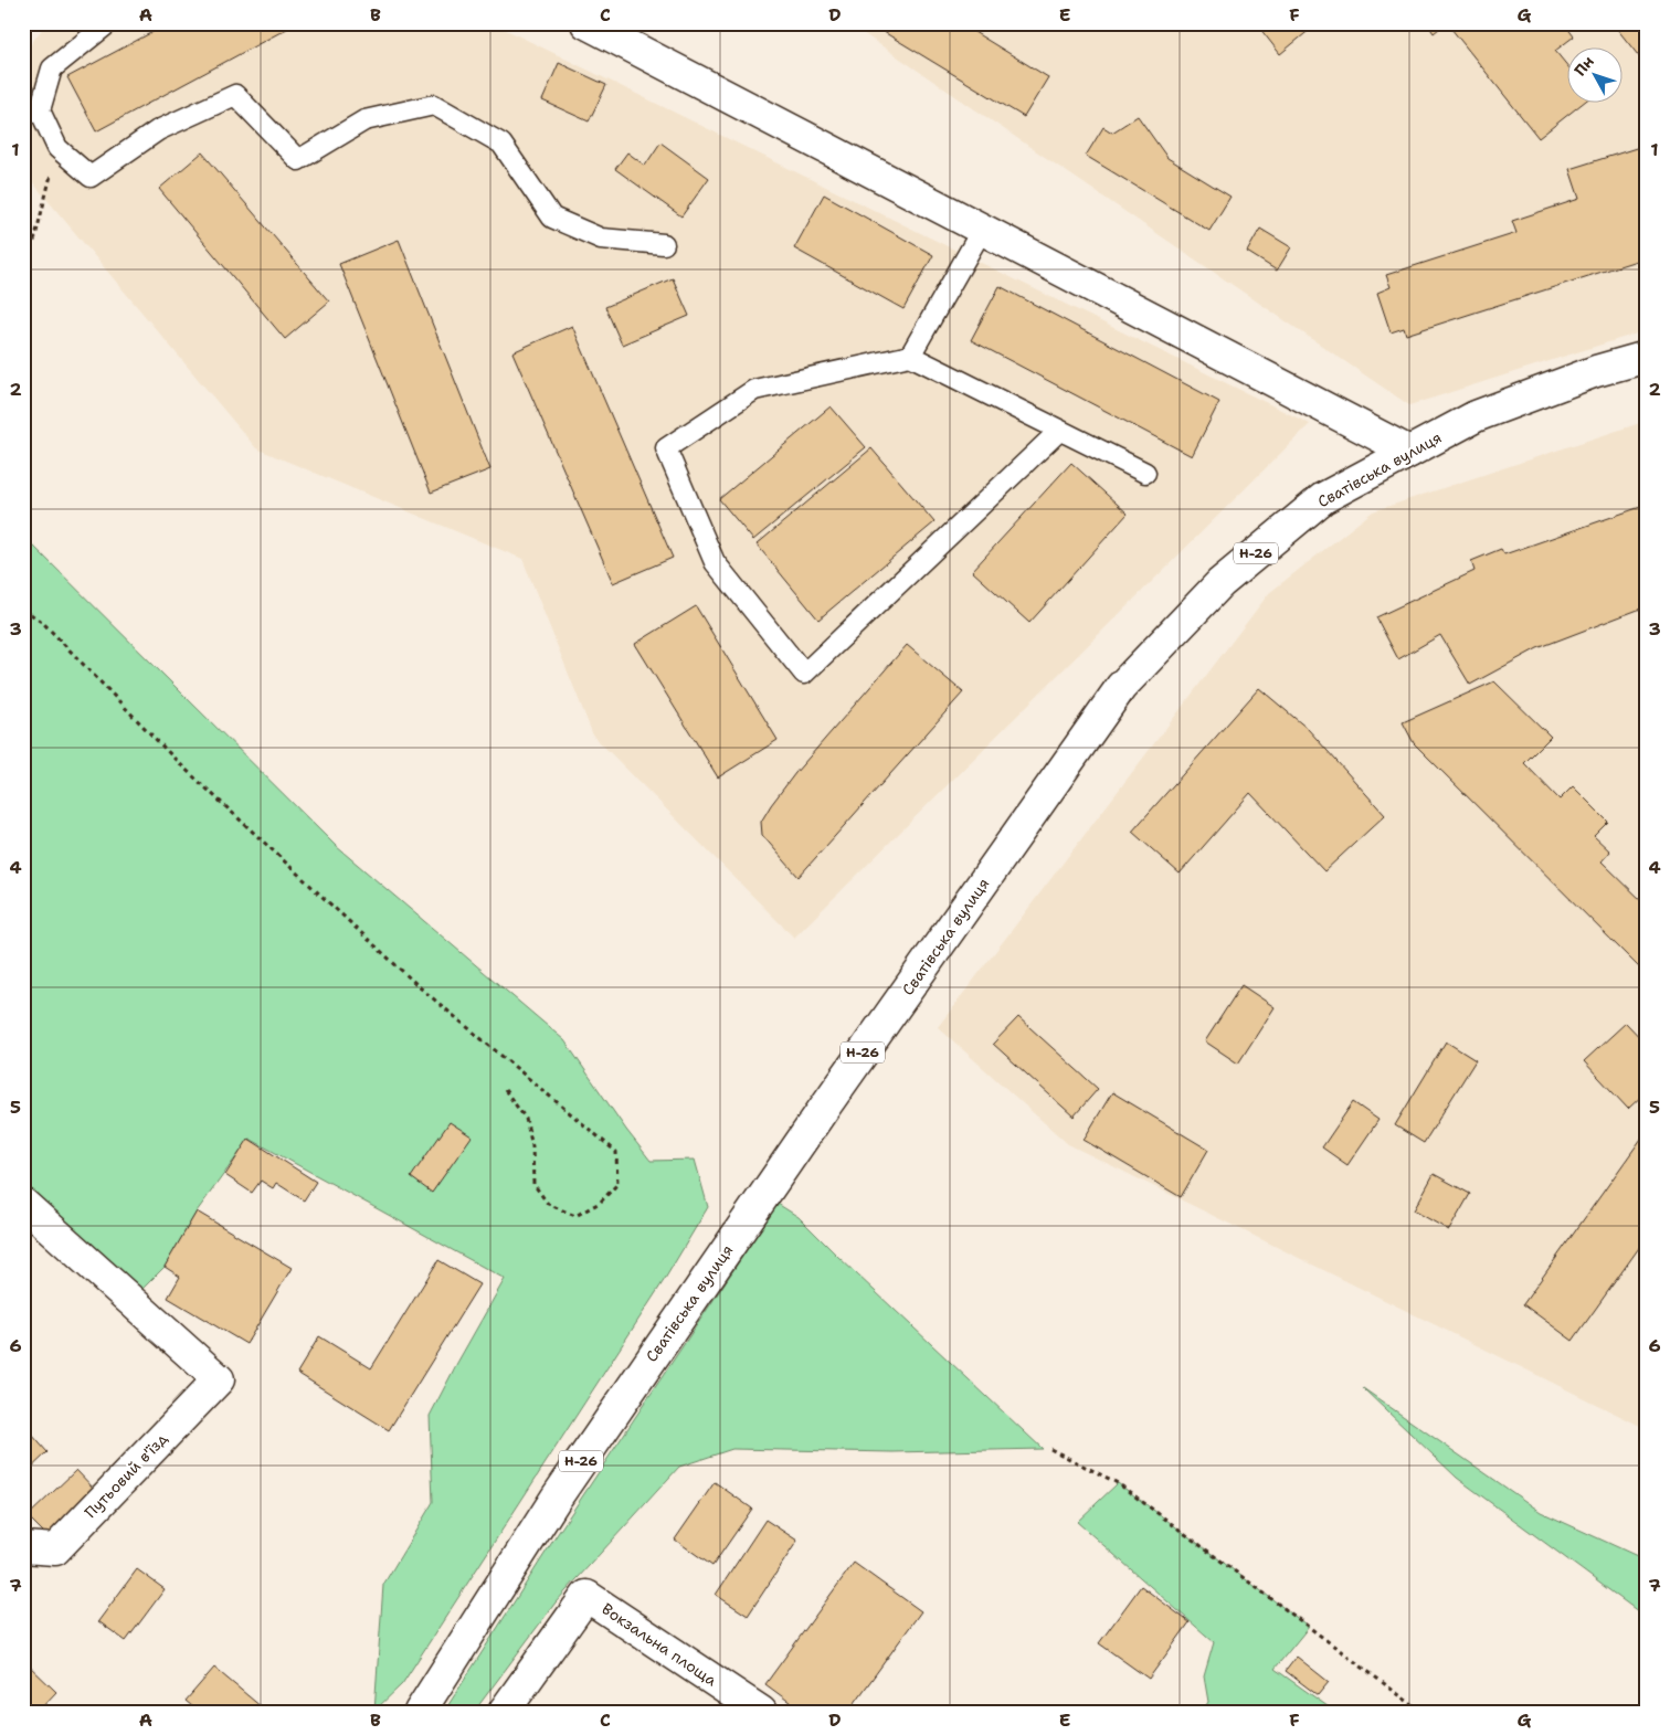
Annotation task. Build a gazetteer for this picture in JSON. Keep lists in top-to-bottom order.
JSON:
{
  "streets": {
    "main road": [
      "Сватівська вулиця",
      "Н-26",
      "Путьовий в'їзд",
      "Вокзальна площа"
    ]
  },
  "north": "top left",
  "grid": {
    "columns": [
      "A",
      "B",
      "C",
      "D",
      "E",
      "F",
      "G"
    ],
    "rows": [
      "1",
      "2",
      "3",
      "4",
      "5",
      "6",
      "7"
    ]
  }
}
